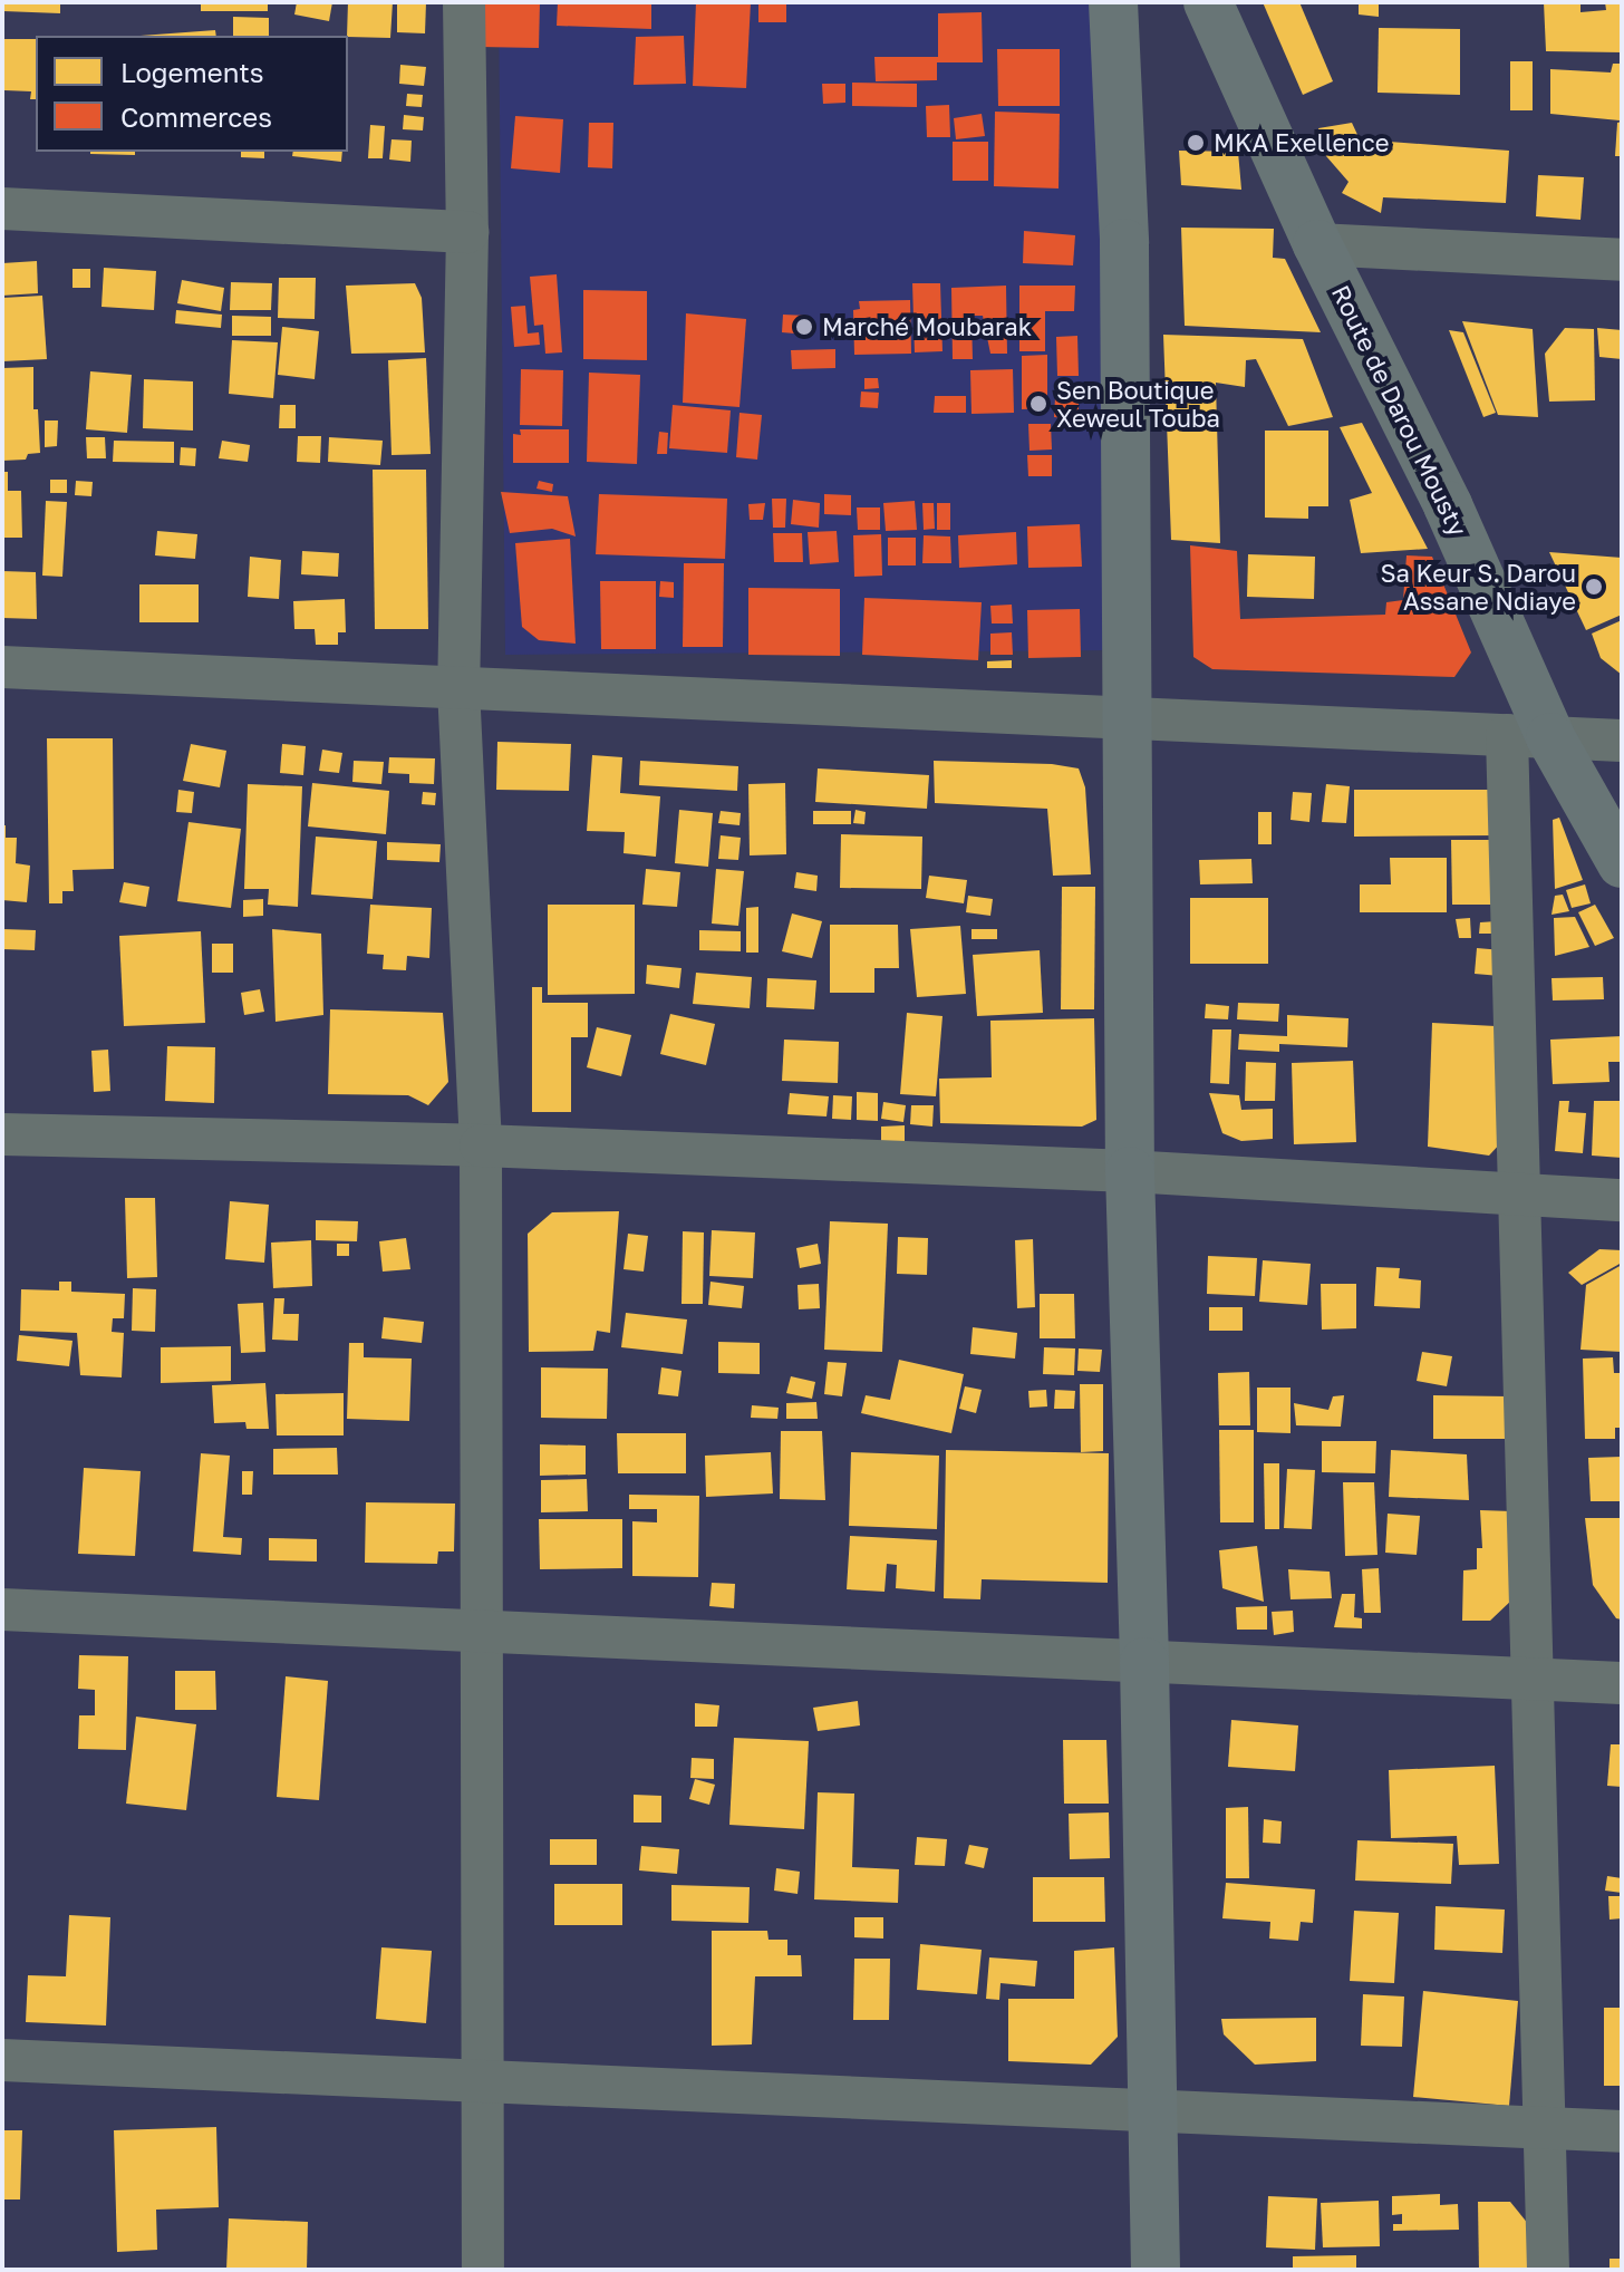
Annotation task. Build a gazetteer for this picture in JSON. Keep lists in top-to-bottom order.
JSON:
{
  "streets": {
    "main road": ["Route de Darou Mousty"]
  },
  "places": [
    "MKA Exellence",
    "Marché Moubarak",
    "Sen Boutique Xeweul Touba",
    "Sa Keur S. Darou Assane Ndiaye"
  ],
  "legend": ["Logements", "Commerces"]
}
